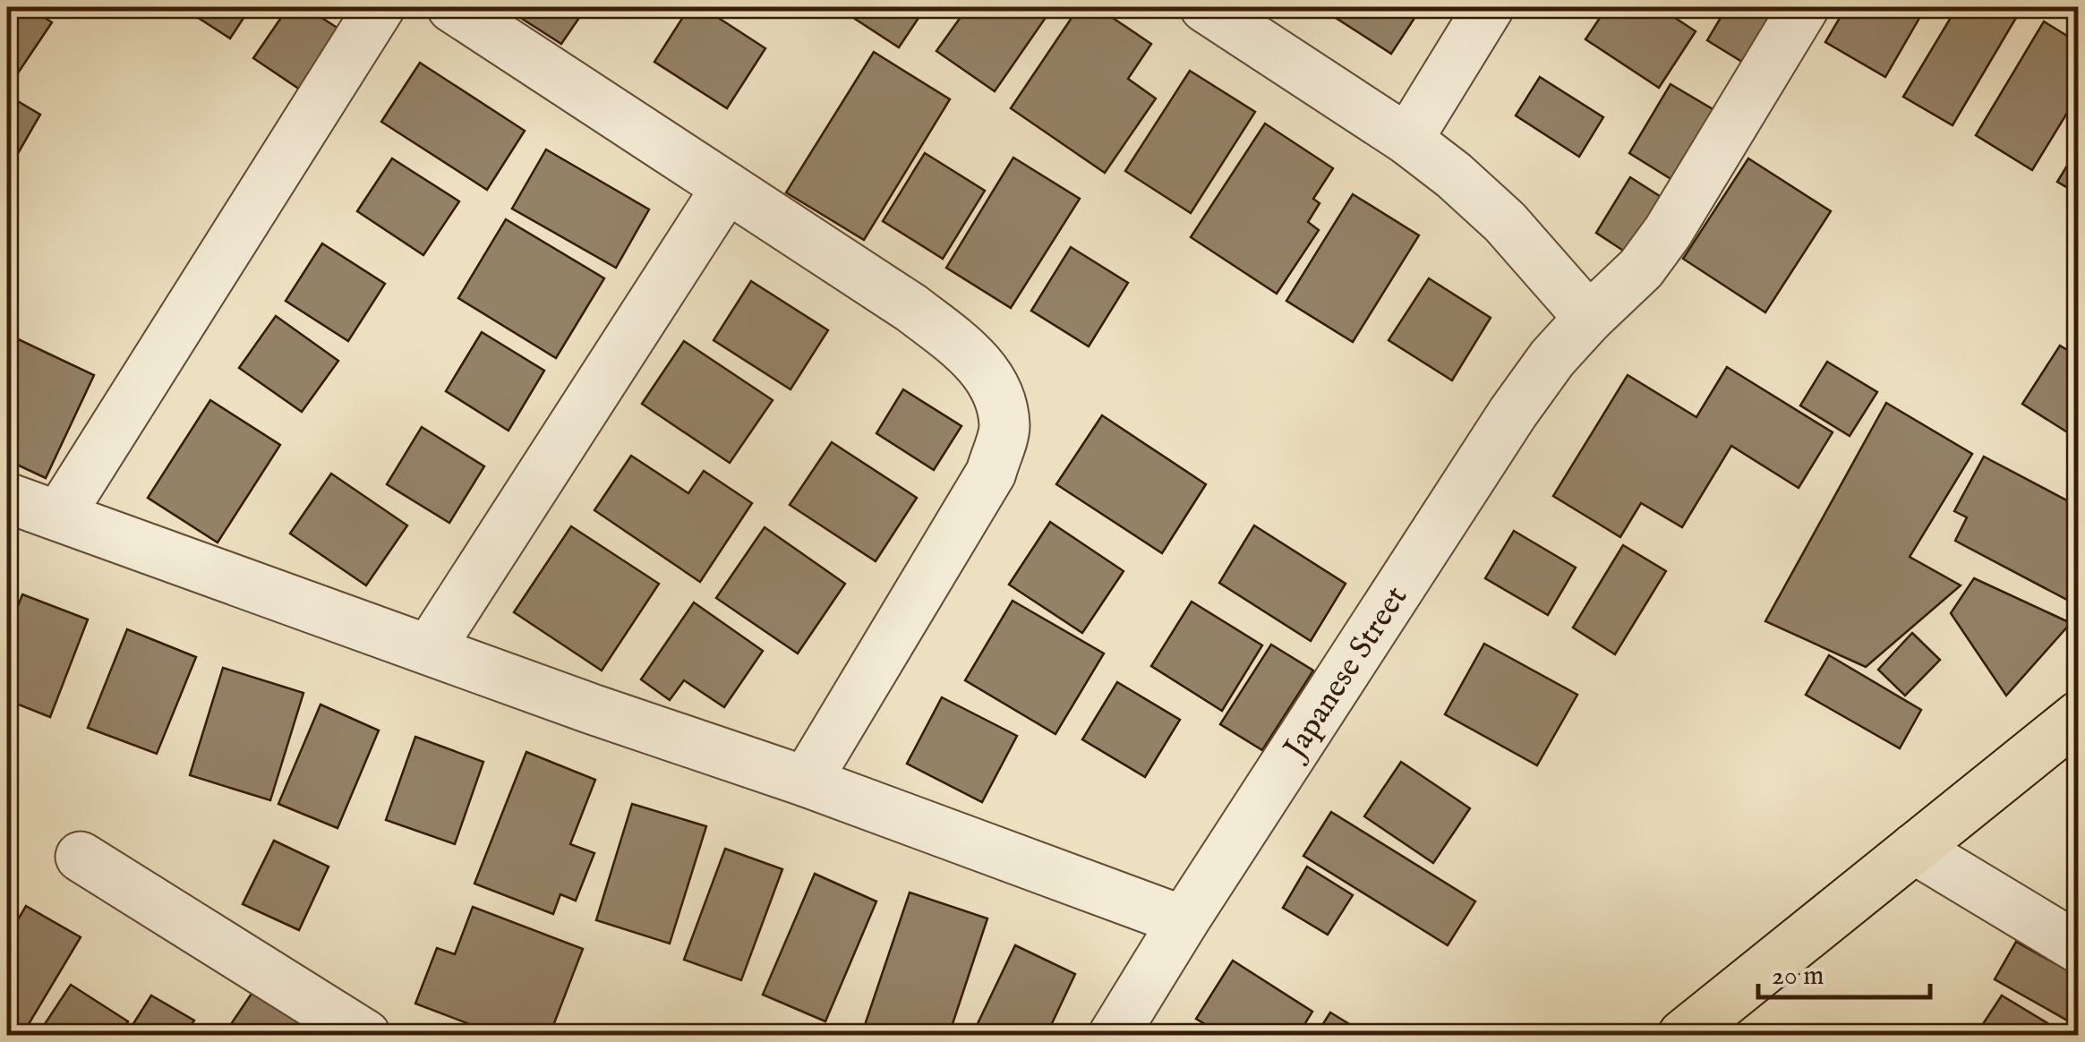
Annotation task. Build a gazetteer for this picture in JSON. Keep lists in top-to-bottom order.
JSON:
{
  "streets": {
    "street": ["Japanese Street"]
  },
  "scale_bar": "20 m"
}
